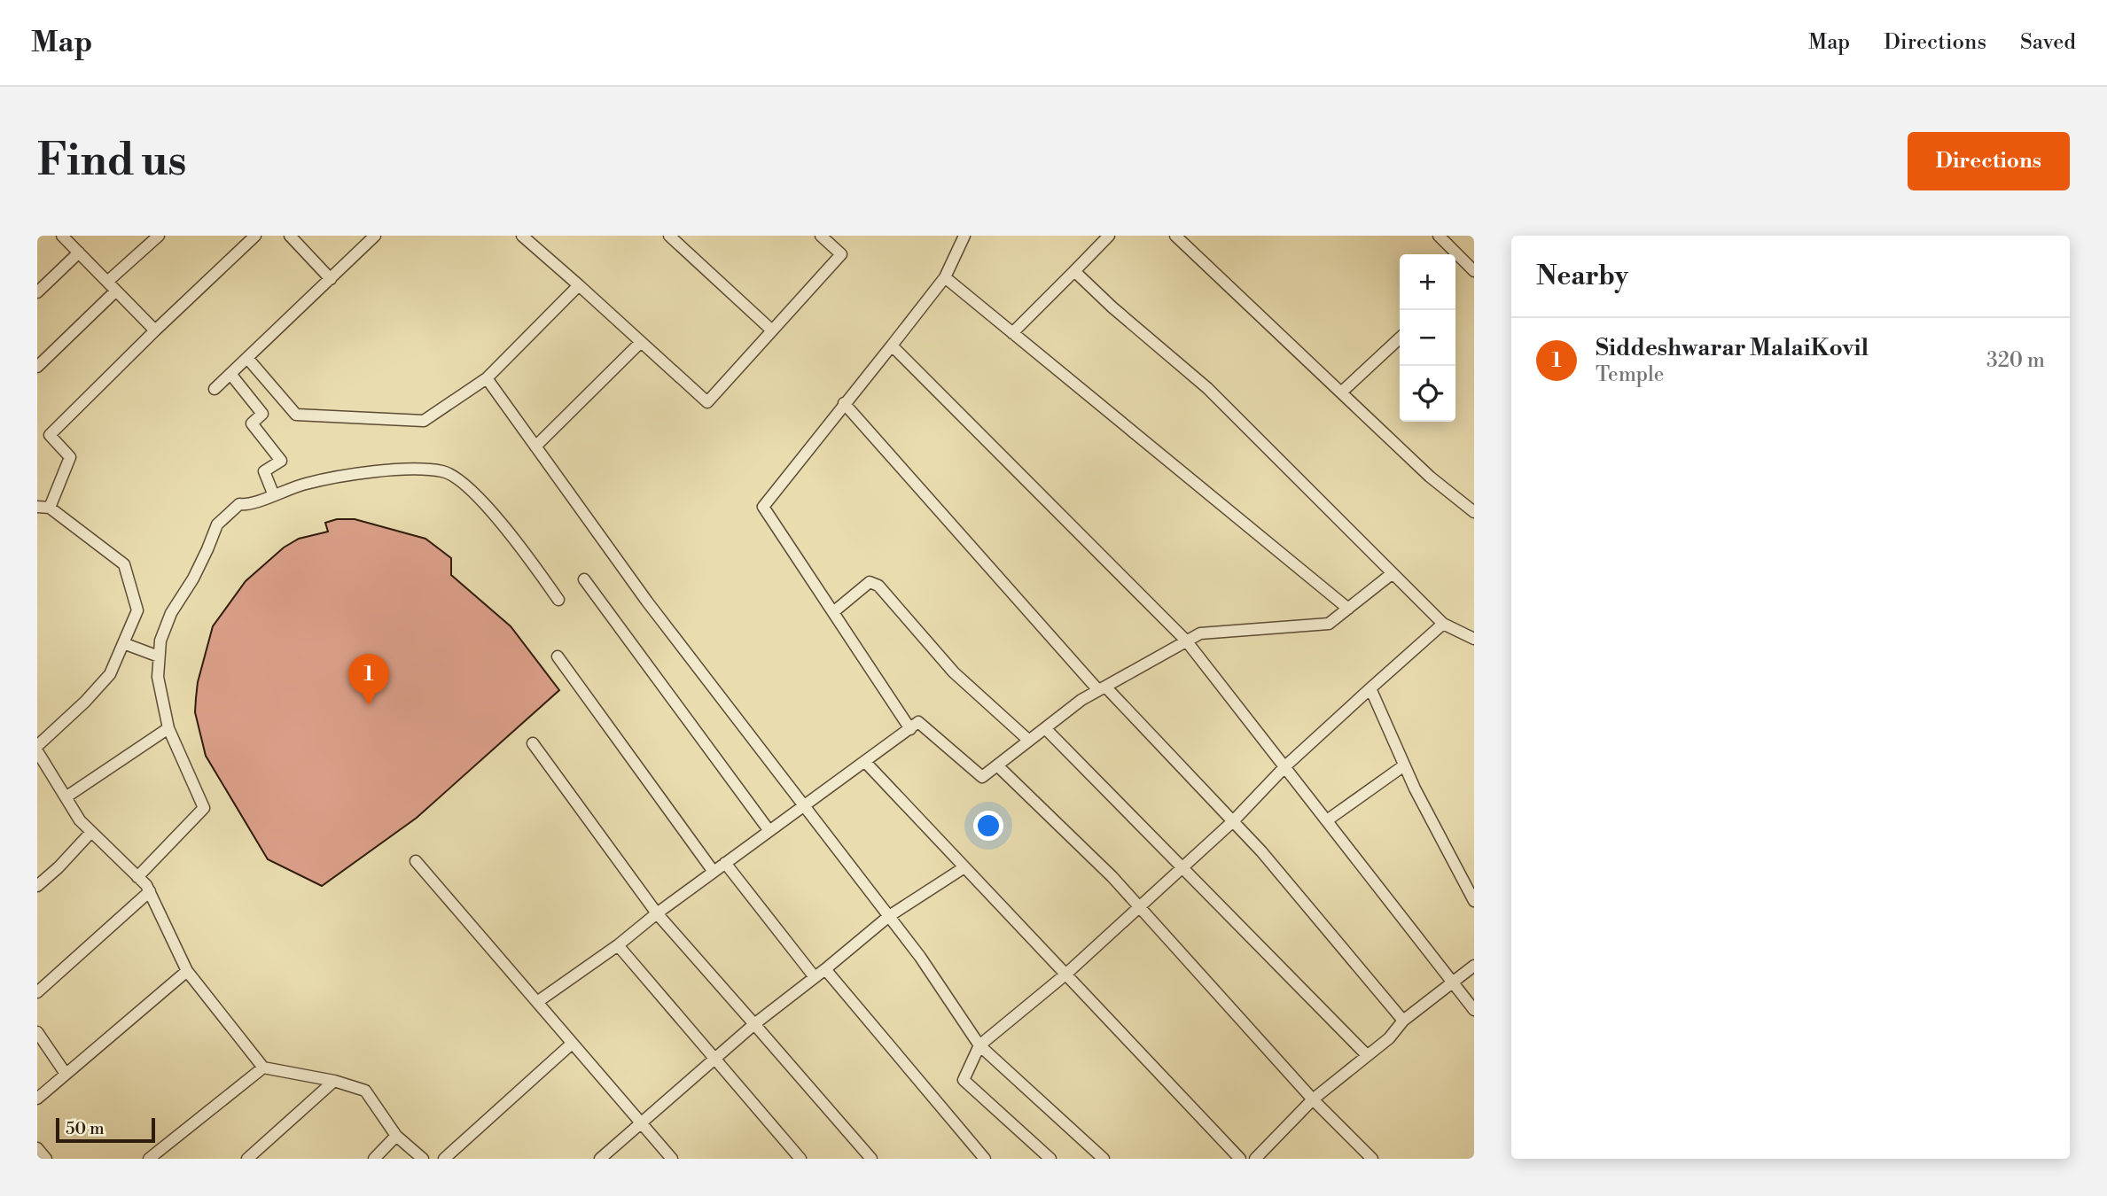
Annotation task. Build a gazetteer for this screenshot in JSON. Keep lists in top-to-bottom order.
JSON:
{
  "scale_bar": "50 m",
  "page": {
    "header": "Map",
    "nav": ["Map", "Directions", "Saved"],
    "buttons": "Directions",
    "title": "Find us",
    "heading": "Nearby",
    "map_buttons": ["+", "−"],
    "list": [
      {
        "mark": "1",
        "name": "Siddeshwarar MalaiKovil",
        "note": "Temple",
        "value": "320 m"
      }
    ],
    "pins": "1",
    "scale": "50 m"
  }
}
